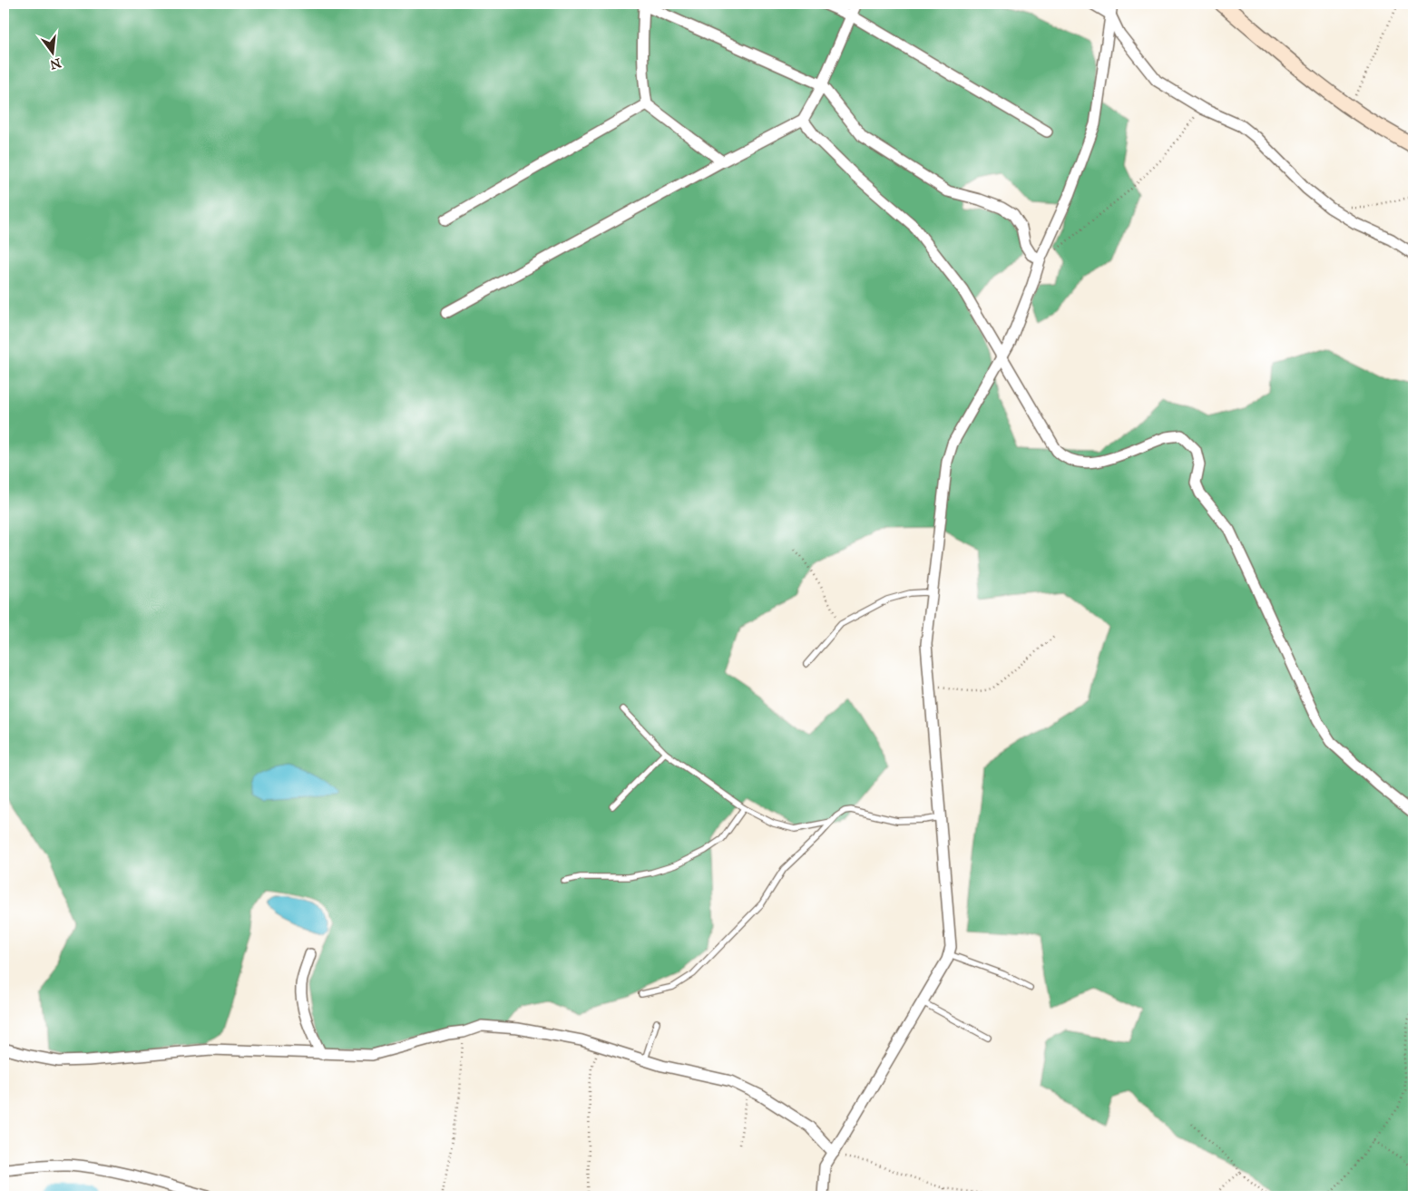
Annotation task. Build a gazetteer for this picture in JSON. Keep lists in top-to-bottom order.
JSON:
{
  "north": "bottom"
}
